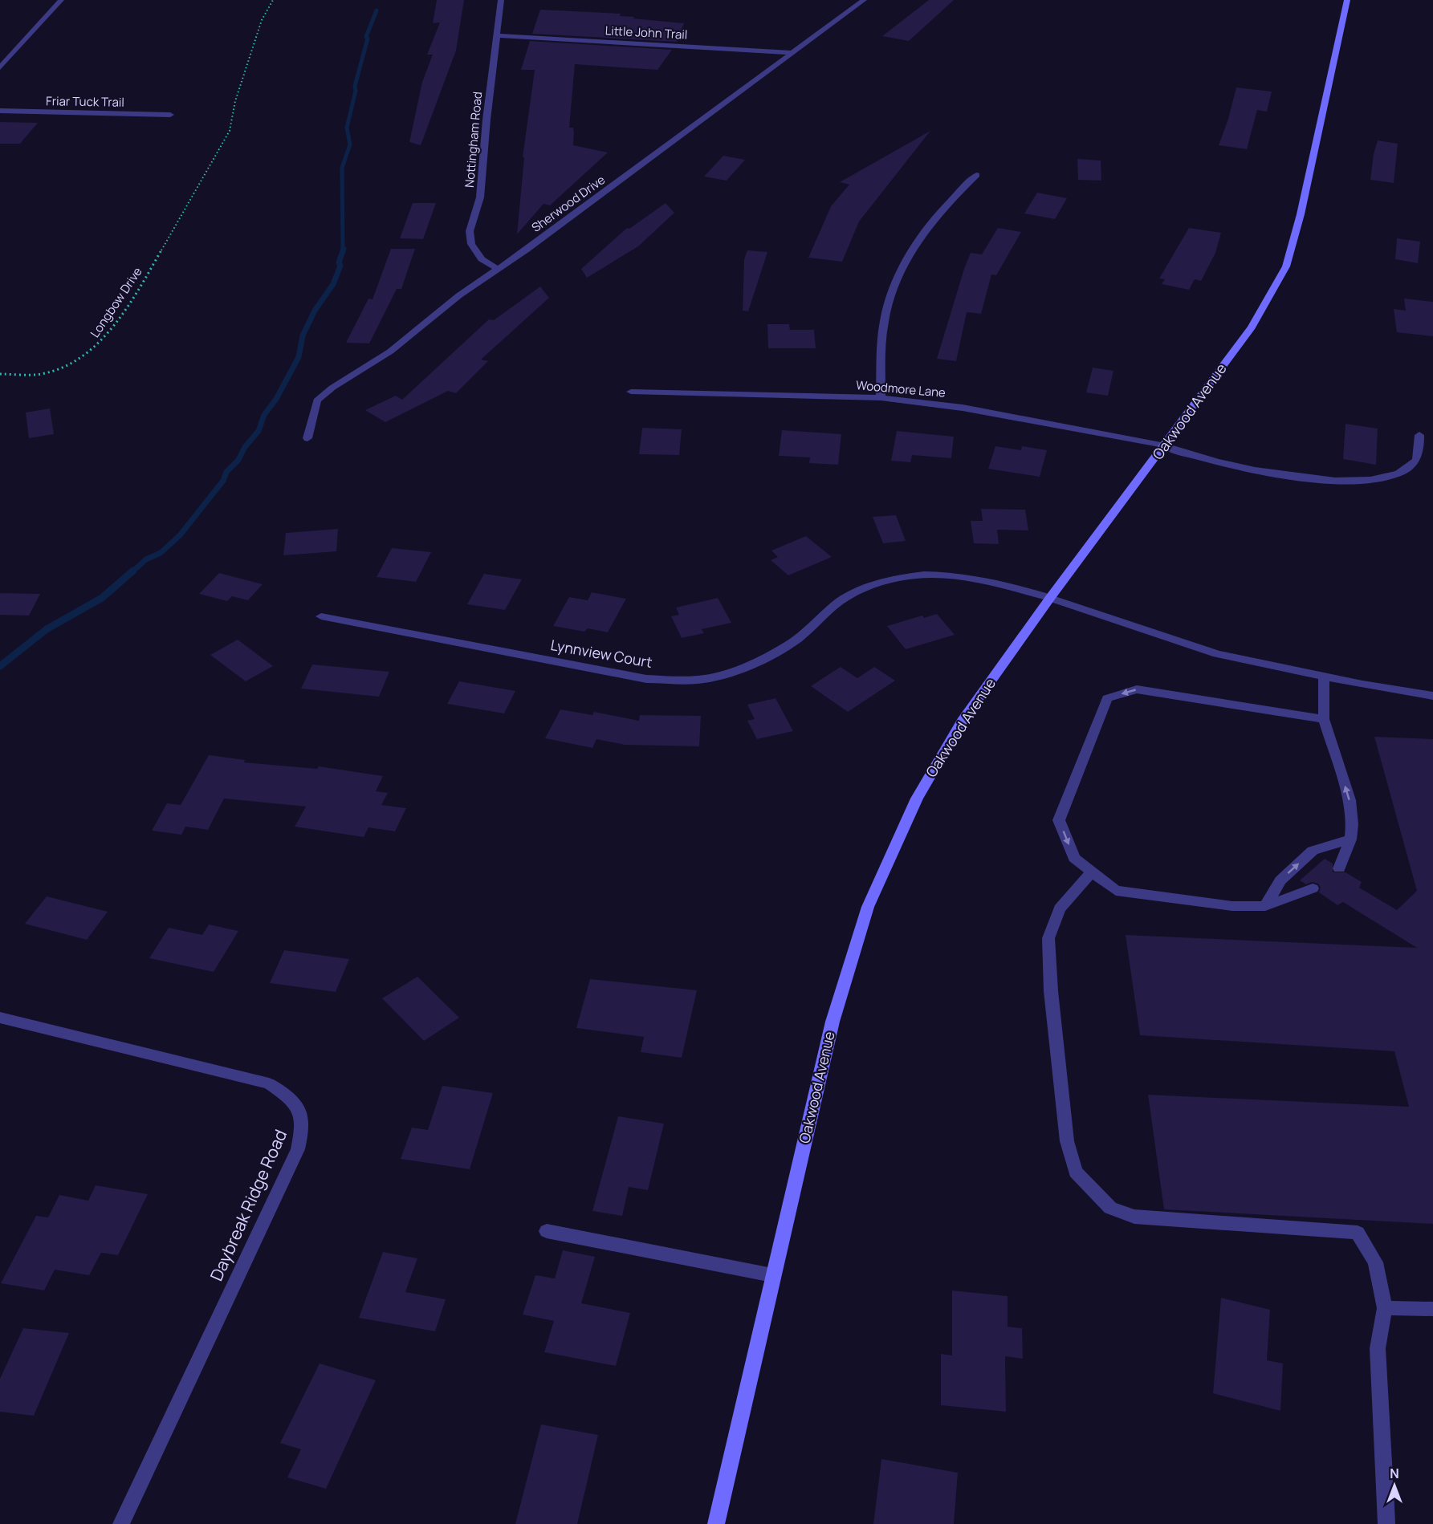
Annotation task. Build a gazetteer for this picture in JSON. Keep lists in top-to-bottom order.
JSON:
{
  "streets": {
    "street": [
      "Little John Trail",
      "Friar Tuck Trail",
      "Nottingham Road",
      "Sherwood Drive",
      "Woodmore Lane",
      "Oakwood Avenue",
      "Lynnview Court",
      "Daybreak Ridge Road"
    ],
    "path": ["Longbow Drive"]
  },
  "crossings": [
    ["Little John Trail", "Nottingham Road"],
    ["Little John Trail", "Sherwood Drive"],
    ["Nottingham Road", "Sherwood Drive"],
    ["Woodmore Lane", "Oakwood Avenue"],
    ["Oakwood Avenue", "Lynnview Court"]
  ],
  "north": "top"
}
